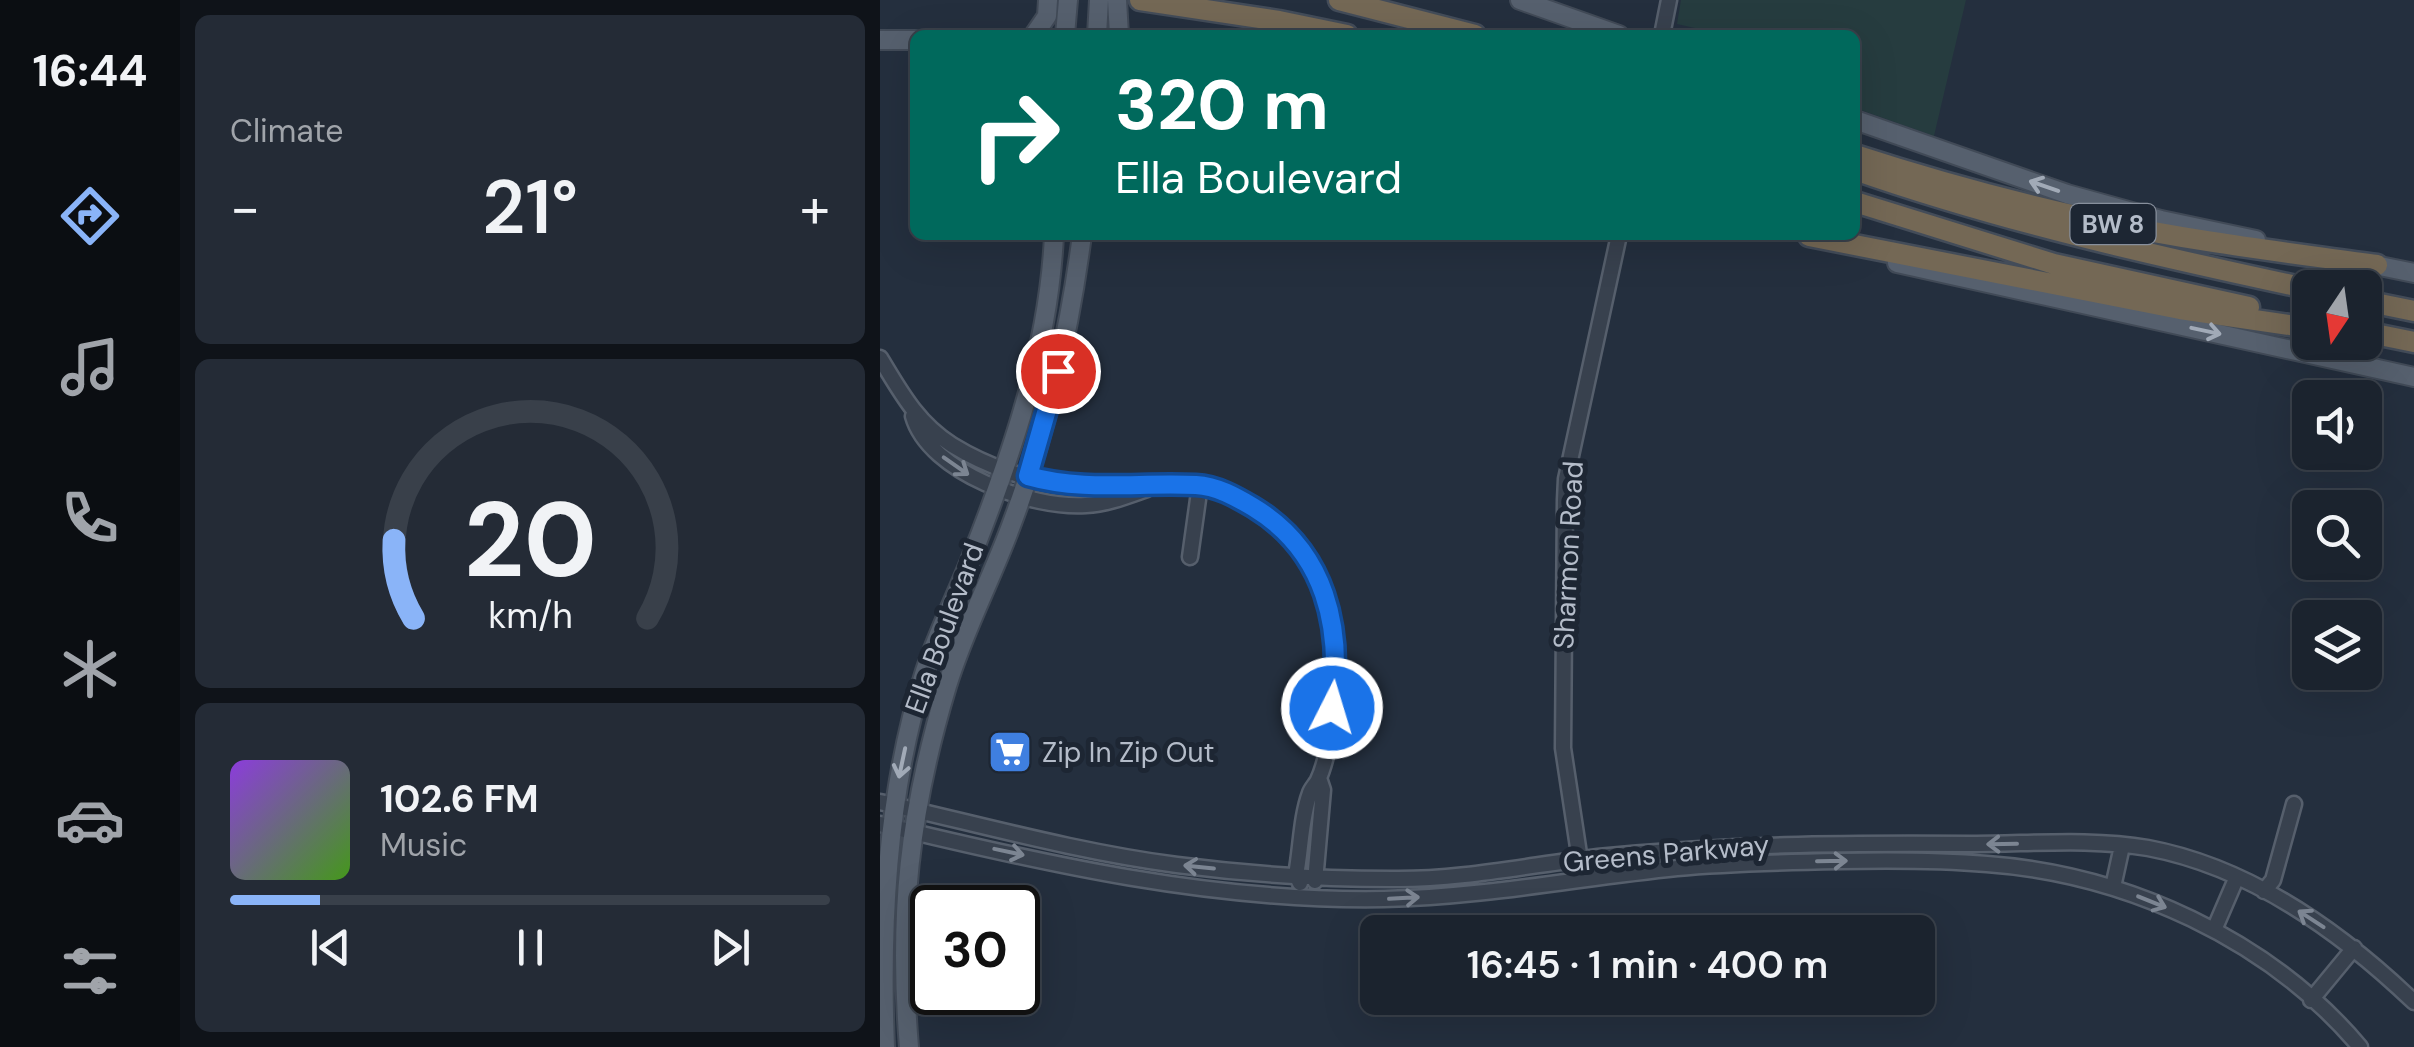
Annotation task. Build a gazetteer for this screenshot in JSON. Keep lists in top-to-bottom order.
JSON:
{
  "streets": {
    "highway": ["BW 8"],
    "main road": ["Ella Boulevard"],
    "street": ["Sharmon Road", "Greens Parkway"]
  },
  "crossings": [
    ["Sharmon Road", "Greens Parkway"],
    ["Ella Boulevard", "Greens Parkway"]
  ],
  "places": {
    "supermarket": ["Zip In Zip Out"]
  },
  "north": "bottom",
  "page": {
    "tabs": "16:44",
    "tile": "Climate",
    "turn": ["320 m", "Ella Boulevard"],
    "heat": ["−", "21°", "+"],
    "song": ["102.6 FM", "Music"],
    "limit": "30",
    "trip": "16:45 · 1 min · 400 m",
    "gauge": ["20", "km/h"]
  }
}
